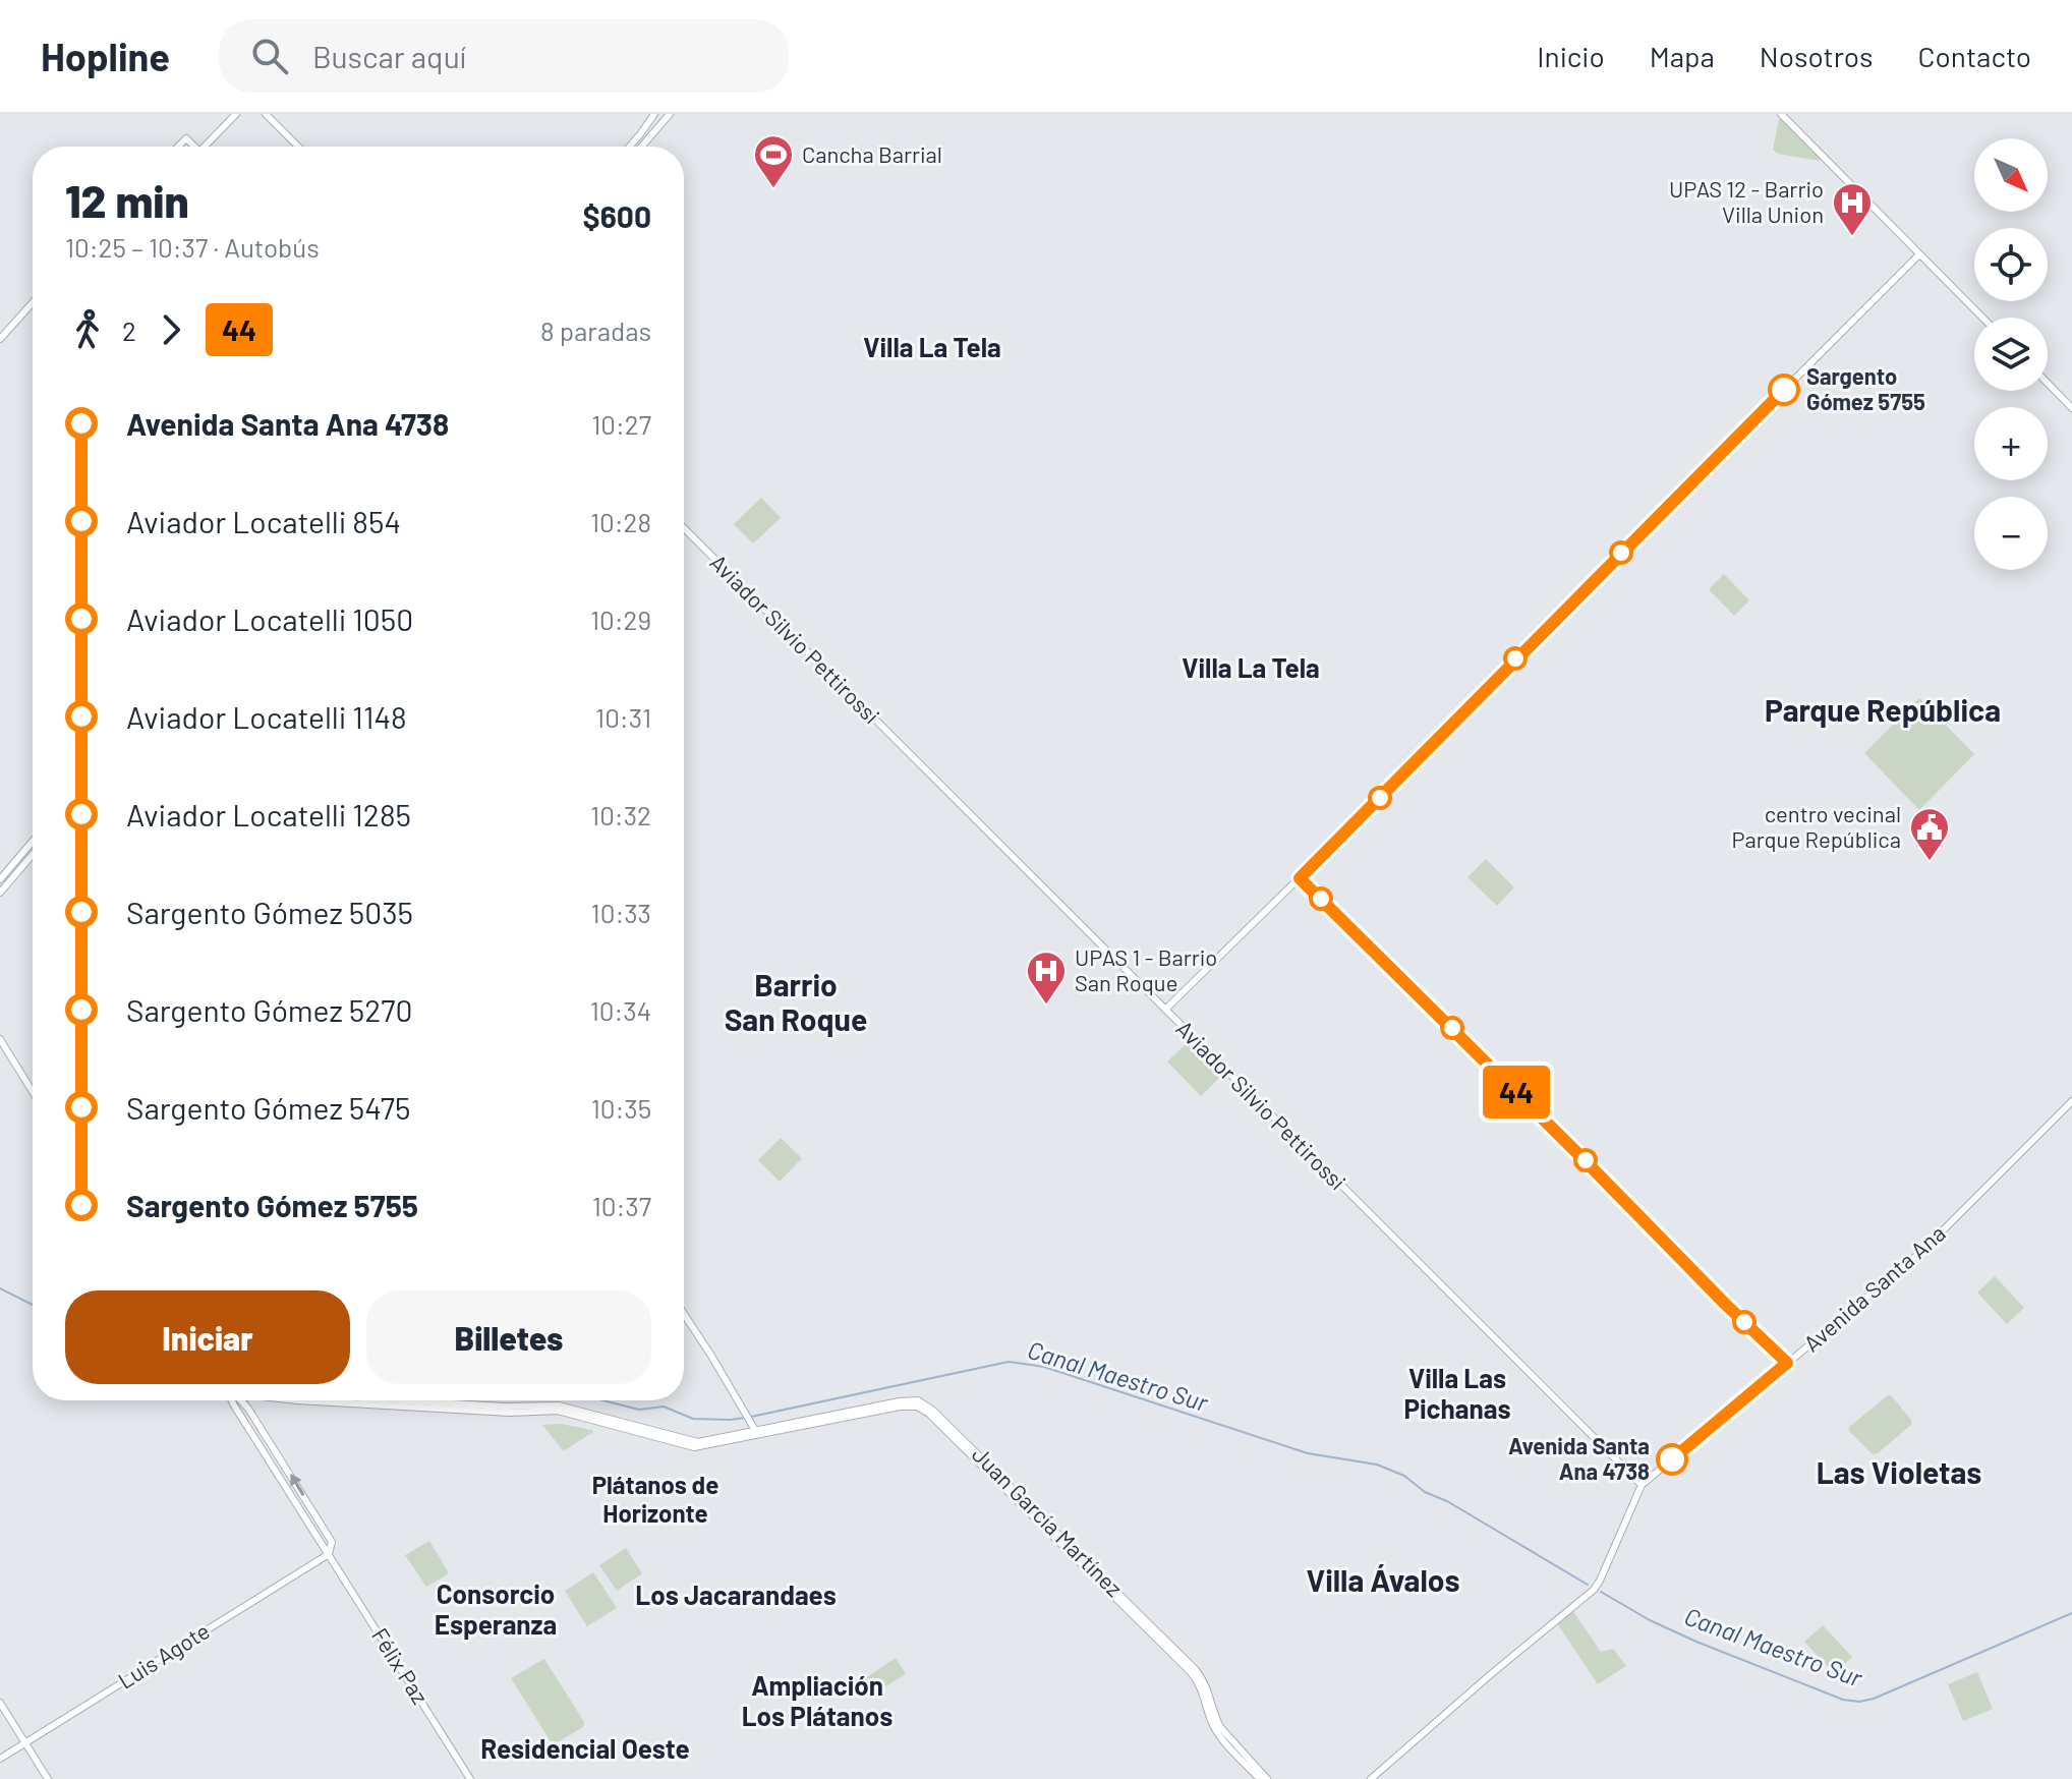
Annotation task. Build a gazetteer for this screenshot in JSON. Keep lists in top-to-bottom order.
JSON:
{
  "streets": {
    "main road": [
      "Aviador Silvio Pettirossi",
      "Avenida Santa Ana",
      "Juan García Martínez",
      "Luis Agote",
      "Félix Paz"
    ]
  },
  "crossings": [
    ["Aviador Silvio Pettirossi", "Avenida Santa Ana"],
    ["Luis Agote", "Félix Paz"]
  ],
  "districts": [
    "Villa La Tela",
    "Villa La Tela",
    "Parque República",
    "Barrio San Roque",
    "Villa Las Pichanas",
    "Las Violetas",
    "Plátanos de Horizonte",
    "Villa Ávalos",
    "Consorcio Esperanza",
    "Los Jacarandaes",
    "Ampliación Los Plátanos",
    "Residencial Oeste"
  ],
  "water": ["Canal Maestro Sur"],
  "places": {
    "sports": ["Cancha Barrial"],
    "hospital": ["UPAS 12 - Barrio Villa Union", "UPAS 1 - Barrio San Roque"],
    "other": ["Sargento Gómez 5755", "Avenida Santa Ana 4738"],
    "public building": ["centro vecinal Parque República"]
  },
  "lines": ["bus line 44"],
  "north": "bottom right",
  "page": {
    "header": "Hopline",
    "search": "Buscar aquí",
    "nav": [
      "Inicio",
      "Mapa",
      "Nosotros",
      "Contacto"
    ],
    "on_map": "44",
    "map_buttons": ["+", "−"],
    "heading": ["12 min", "10:25 – 10:37 · Autobús", "$600"],
    "legs": ["2", "44", "8 paradas"],
    "list": [
      {
        "name": "Avenida Santa Ana 4738",
        "value": "10:27"
      },
      {
        "name": "Aviador Locatelli 854",
        "value": "10:28"
      },
      {
        "name": "Aviador Locatelli 1050",
        "value": "10:29"
      },
      {
        "name": "Aviador Locatelli 1148",
        "value": "10:31"
      },
      {
        "name": "Aviador Locatelli 1285",
        "value": "10:32"
      },
      {
        "name": "Sargento Gómez 5035",
        "value": "10:33"
      },
      {
        "name": "Sargento Gómez 5270",
        "value": "10:34"
      },
      {
        "name": "Sargento Gómez 5475",
        "value": "10:35"
      },
      {
        "name": "Sargento Gómez 5755",
        "value": "10:37"
      }
    ],
    "buttons": ["Iniciar", "Billetes"]
  }
}
